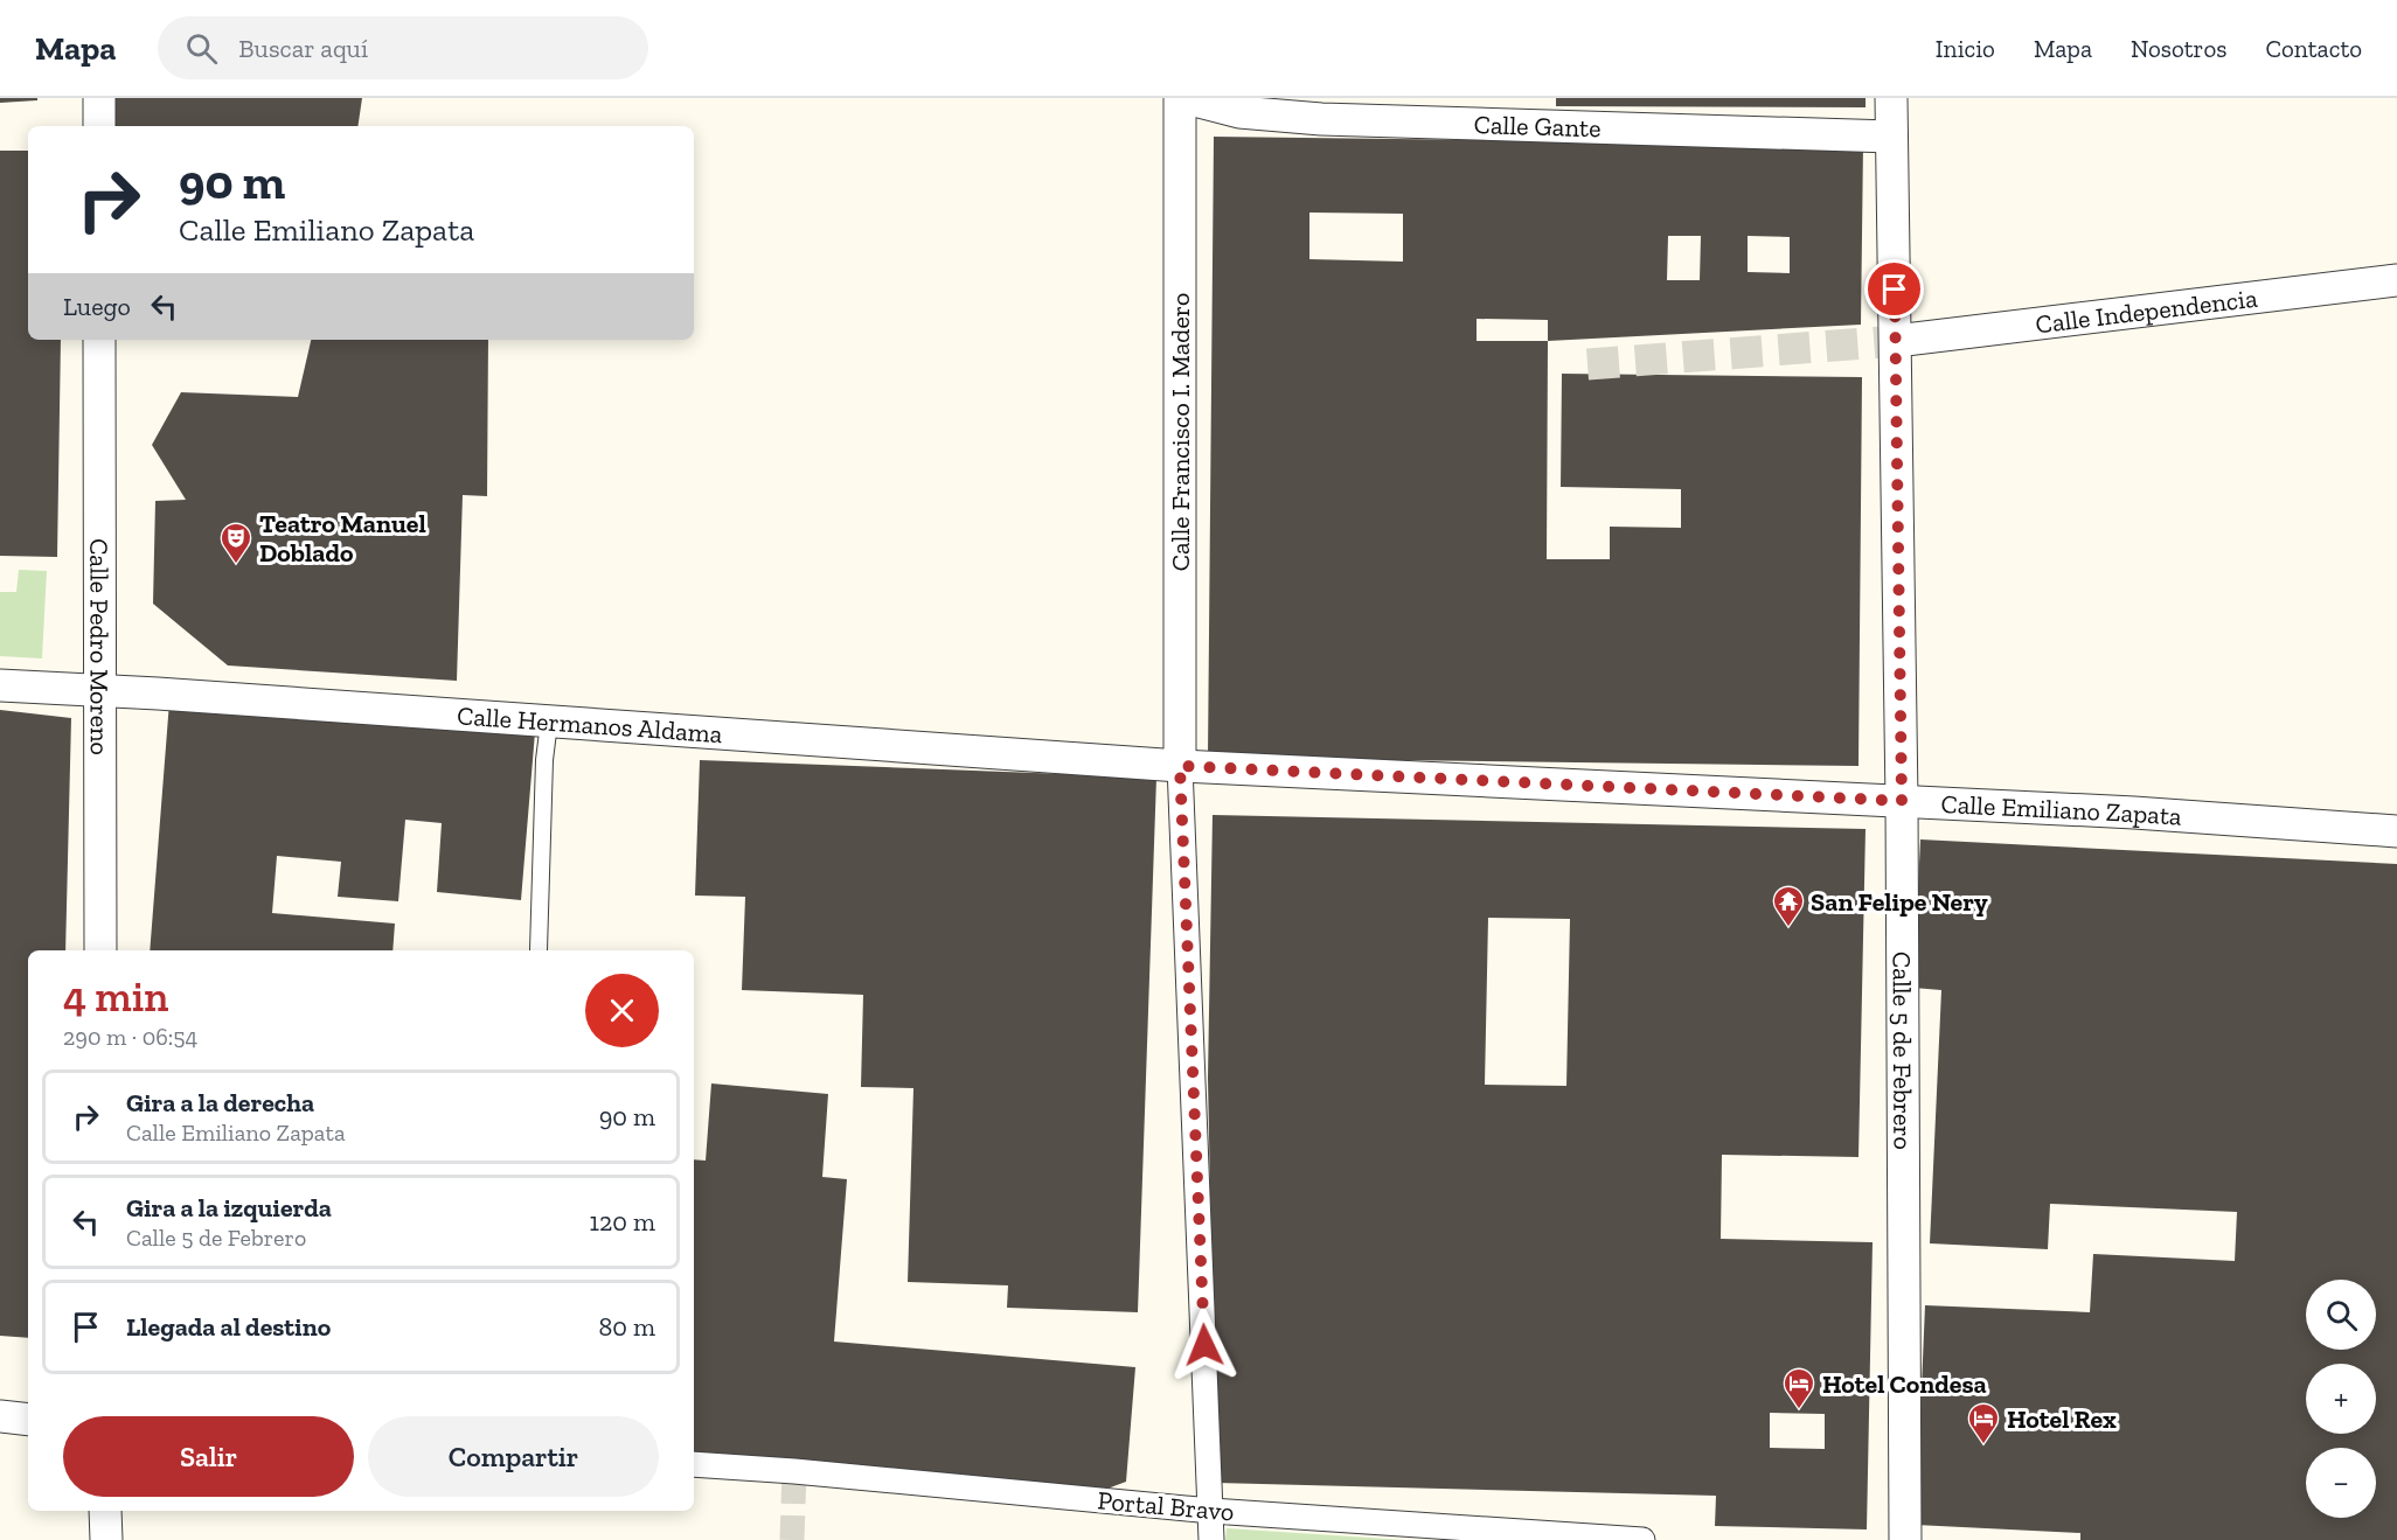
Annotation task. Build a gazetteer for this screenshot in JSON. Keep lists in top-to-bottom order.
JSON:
{
  "streets": {
    "street": [
      "Calle Gante",
      "Calle Independencia",
      "Calle Francisco I. Madero",
      "Calle Pedro Moreno",
      "Calle Hermanos Aldama",
      "Calle Emiliano Zapata",
      "Calle 5 de Febrero",
      "Portal Bravo"
    ]
  },
  "crossings": [
    ["Calle Gante", "Calle 5 de Febrero"],
    ["Calle Independencia", "Calle 5 de Febrero"],
    ["Calle Francisco I. Madero", "Calle Hermanos Aldama"],
    ["Calle Francisco I. Madero", "Calle Emiliano Zapata"],
    ["Calle Pedro Moreno", "Calle Hermanos Aldama"],
    ["Calle Hermanos Aldama", "Calle Emiliano Zapata"],
    ["Calle Emiliano Zapata", "Calle 5 de Febrero"]
  ],
  "places": {
    "theatre": ["Teatro Manuel Doblado"],
    "temple": ["San Felipe Nery"],
    "hotel": ["Hotel Condesa", "Hotel Rex"]
  },
  "page": {
    "header": "Mapa",
    "search": "Buscar aquí",
    "nav": [
      "Inicio",
      "Mapa",
      "Nosotros",
      "Contacto"
    ],
    "turn": ["90 m", "Calle Emiliano Zapata"],
    "then": "Luego",
    "heading": ["4 min", "290 m · 06:54"],
    "list": [
      {
        "name": "Gira a la derecha",
        "note": "Calle Emiliano Zapata",
        "value": "90 m"
      },
      {
        "name": "Gira a la izquierda",
        "note": "Calle 5 de Febrero",
        "value": "120 m"
      },
      {
        "name": "Llegada al destino",
        "value": "80 m"
      }
    ],
    "map_buttons": ["+", "−"],
    "buttons": ["Salir", "Compartir"]
  }
}
